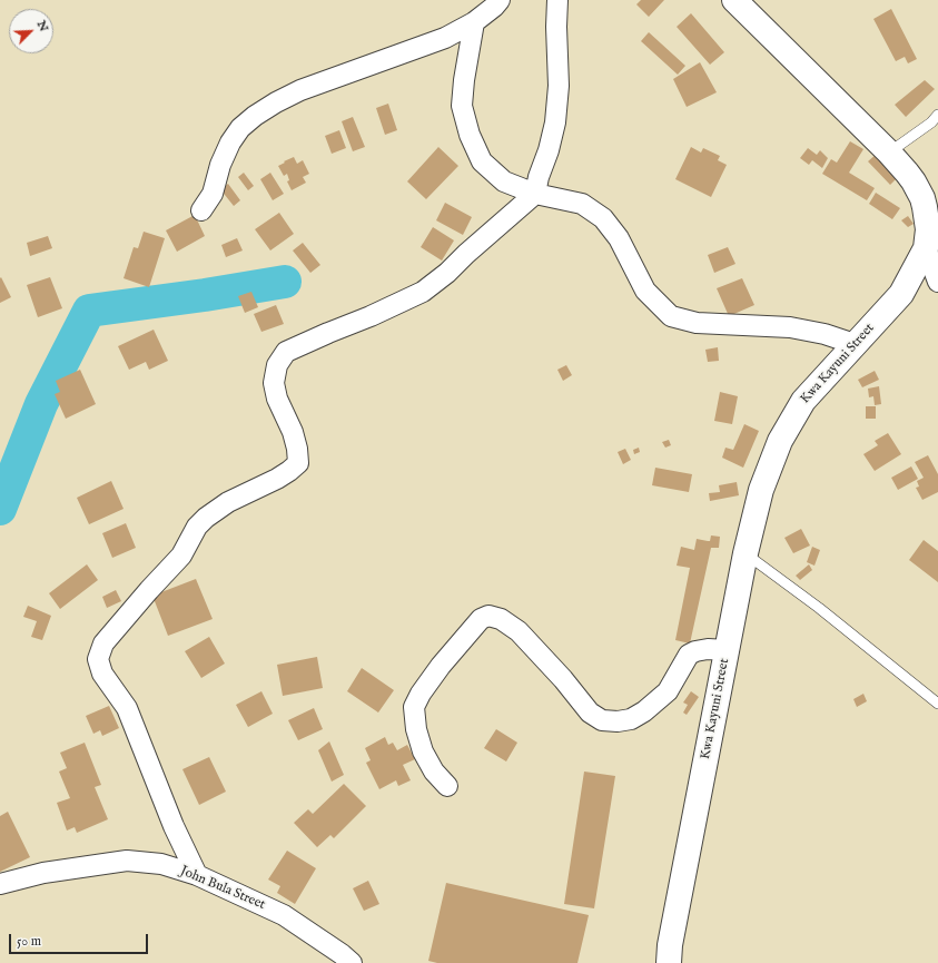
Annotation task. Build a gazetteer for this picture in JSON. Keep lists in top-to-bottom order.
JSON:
{
  "streets": {
    "street": ["Kwa Kayuni Street", "John Bula Street"]
  },
  "scale_bar": "50 m",
  "north": "top right"
}
